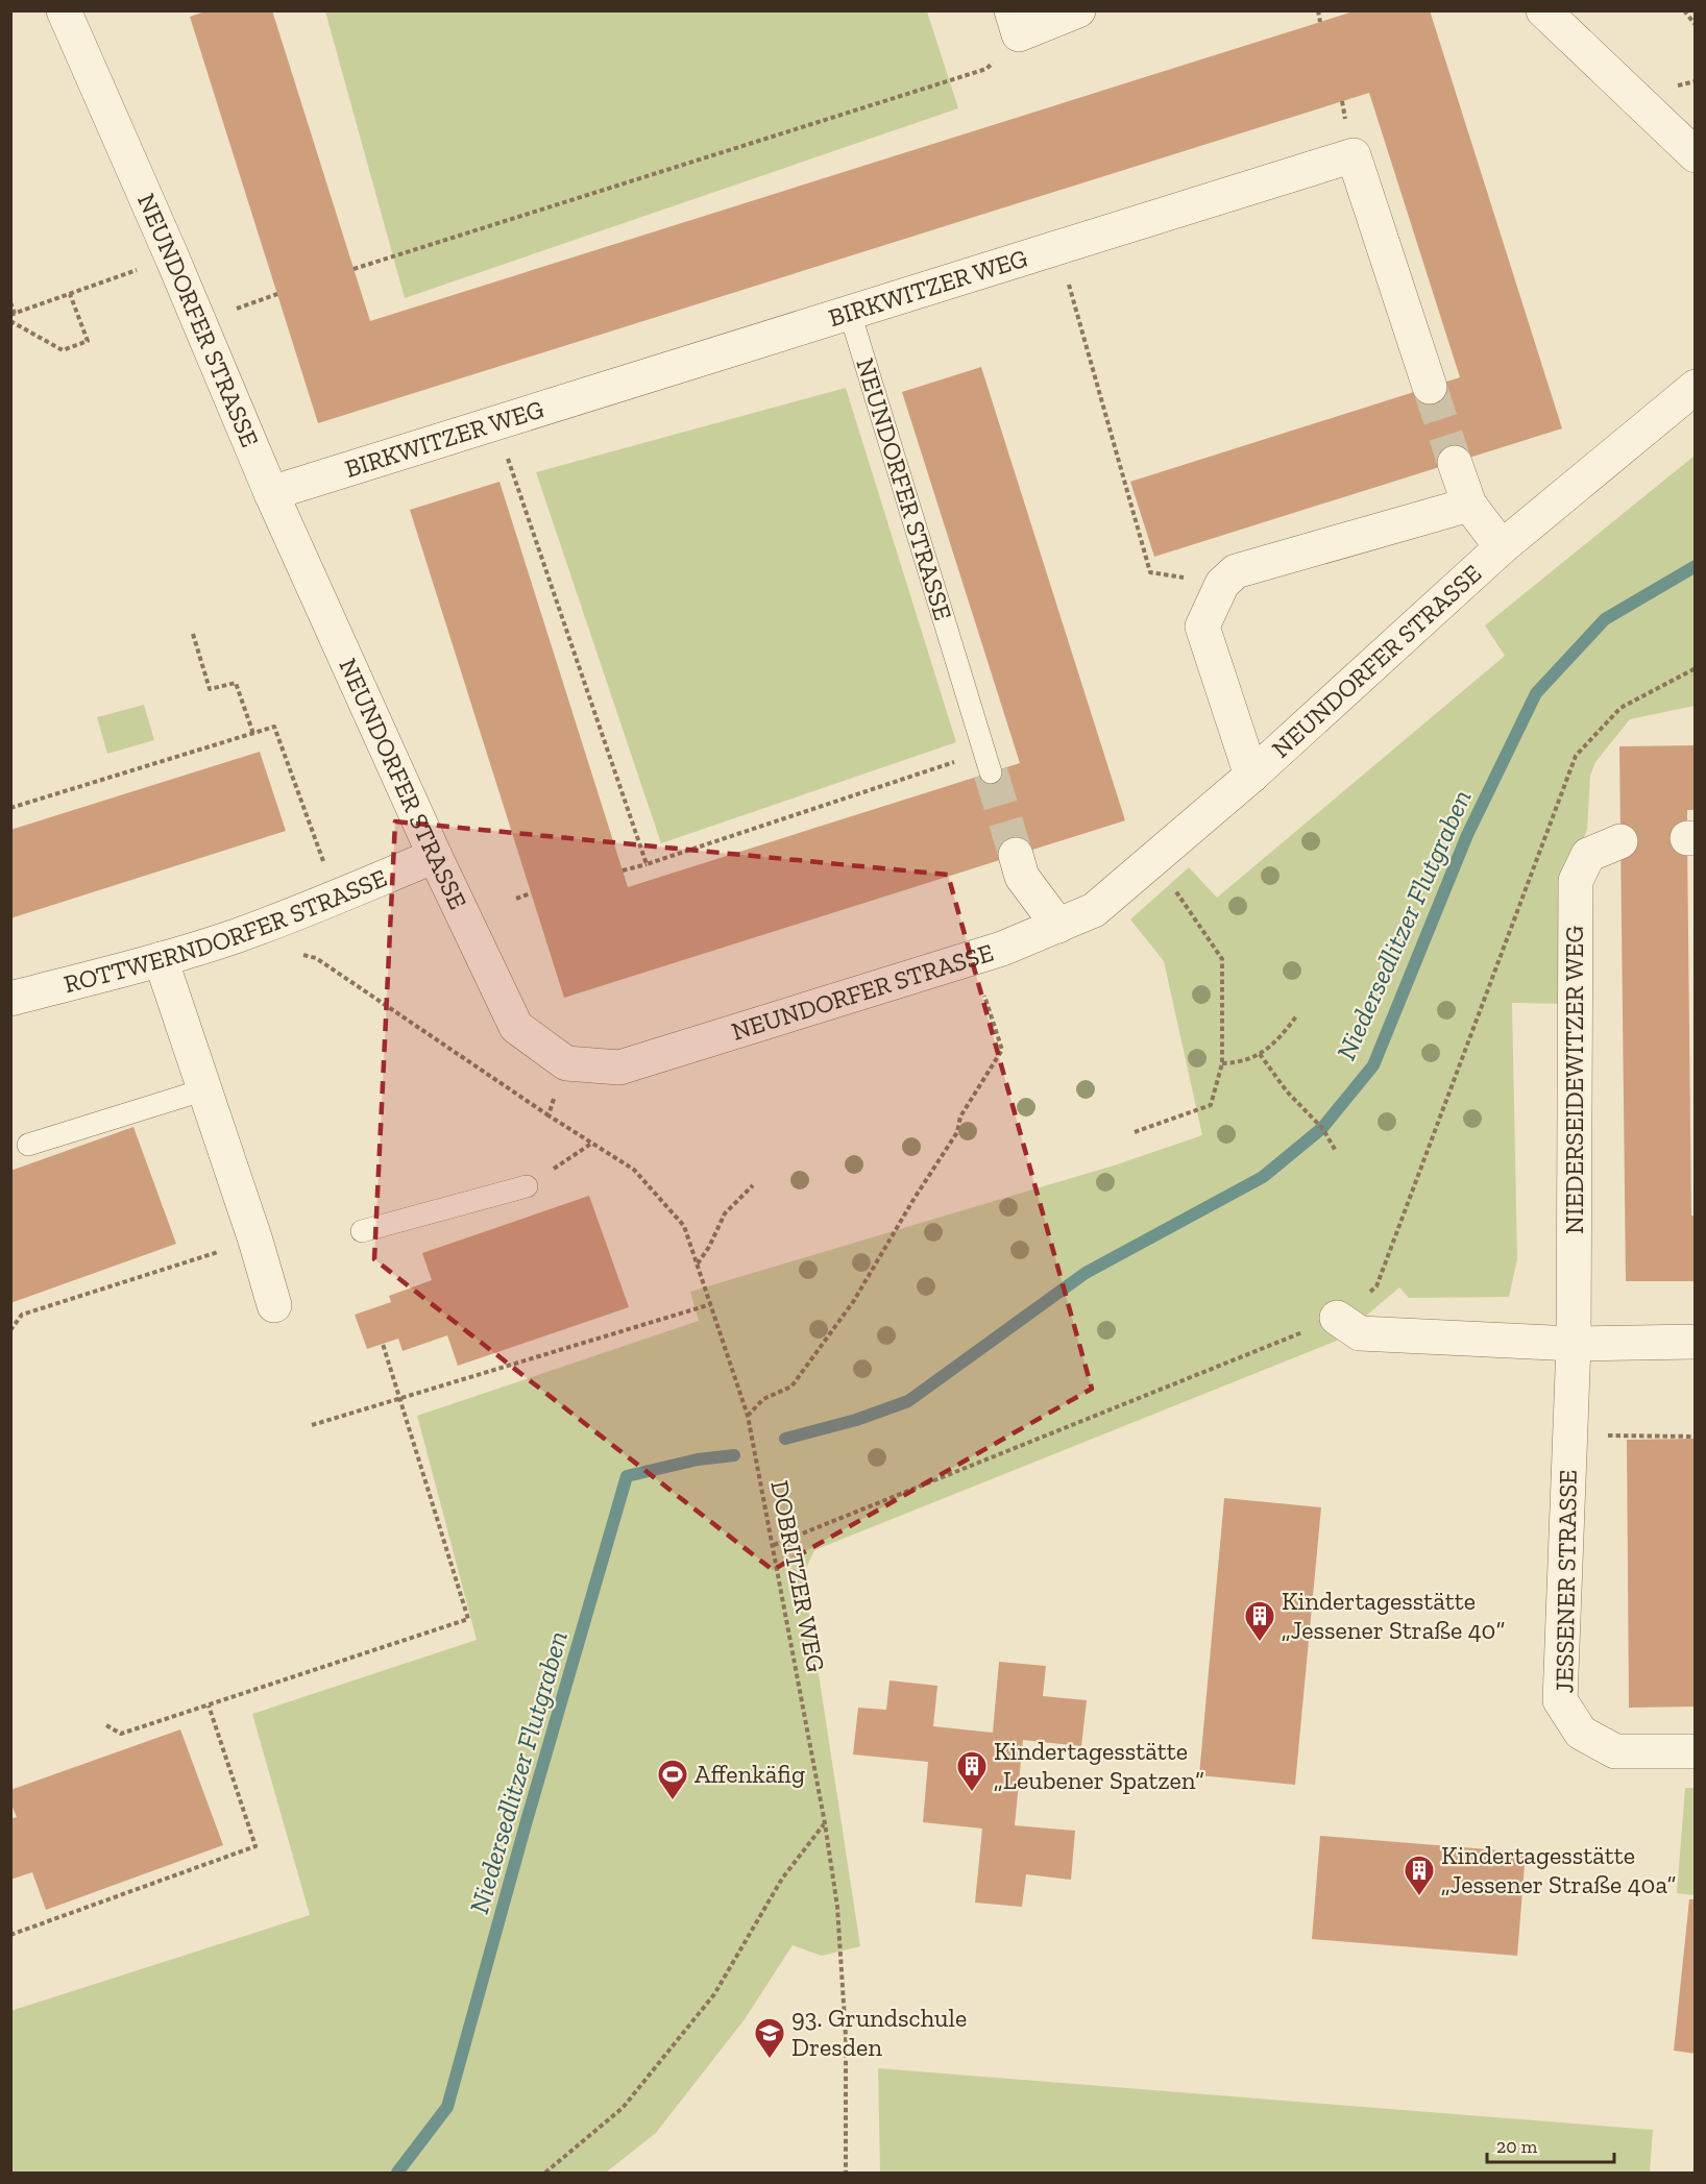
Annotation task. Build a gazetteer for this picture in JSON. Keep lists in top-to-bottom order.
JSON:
{
  "streets": {
    "street": [
      "BIRKWITZER WEG",
      "NEUNDORFER STRASSE",
      "ROTTWERNDORFER STRASSE",
      "NIEDERSEIDEWITZER WEG",
      "JESSENER STRASSE"
    ],
    "path": ["DOBRITZER WEG"]
  },
  "crossings": [
    ["BIRKWITZER WEG", "NEUNDORFER STRASSE"],
    ["NEUNDORFER STRASSE", "ROTTWERNDORFER STRASSE"],
    ["NIEDERSEIDEWITZER WEG", "JESSENER STRASSE"]
  ],
  "water": ["Niedersedlitzer Flutgraben"],
  "places": {
    "building": ["Kindertagesstätte „Jessener Straße 40“", "Kindertagesstätte „Leubener Spatzen“", "Kindertagesstätte „Jessener Straße 40a“"],
    "sports": ["Affenkäfig"],
    "school or university": ["93. Grundschule Dresden"]
  },
  "scale_bar": "20 m"
}
